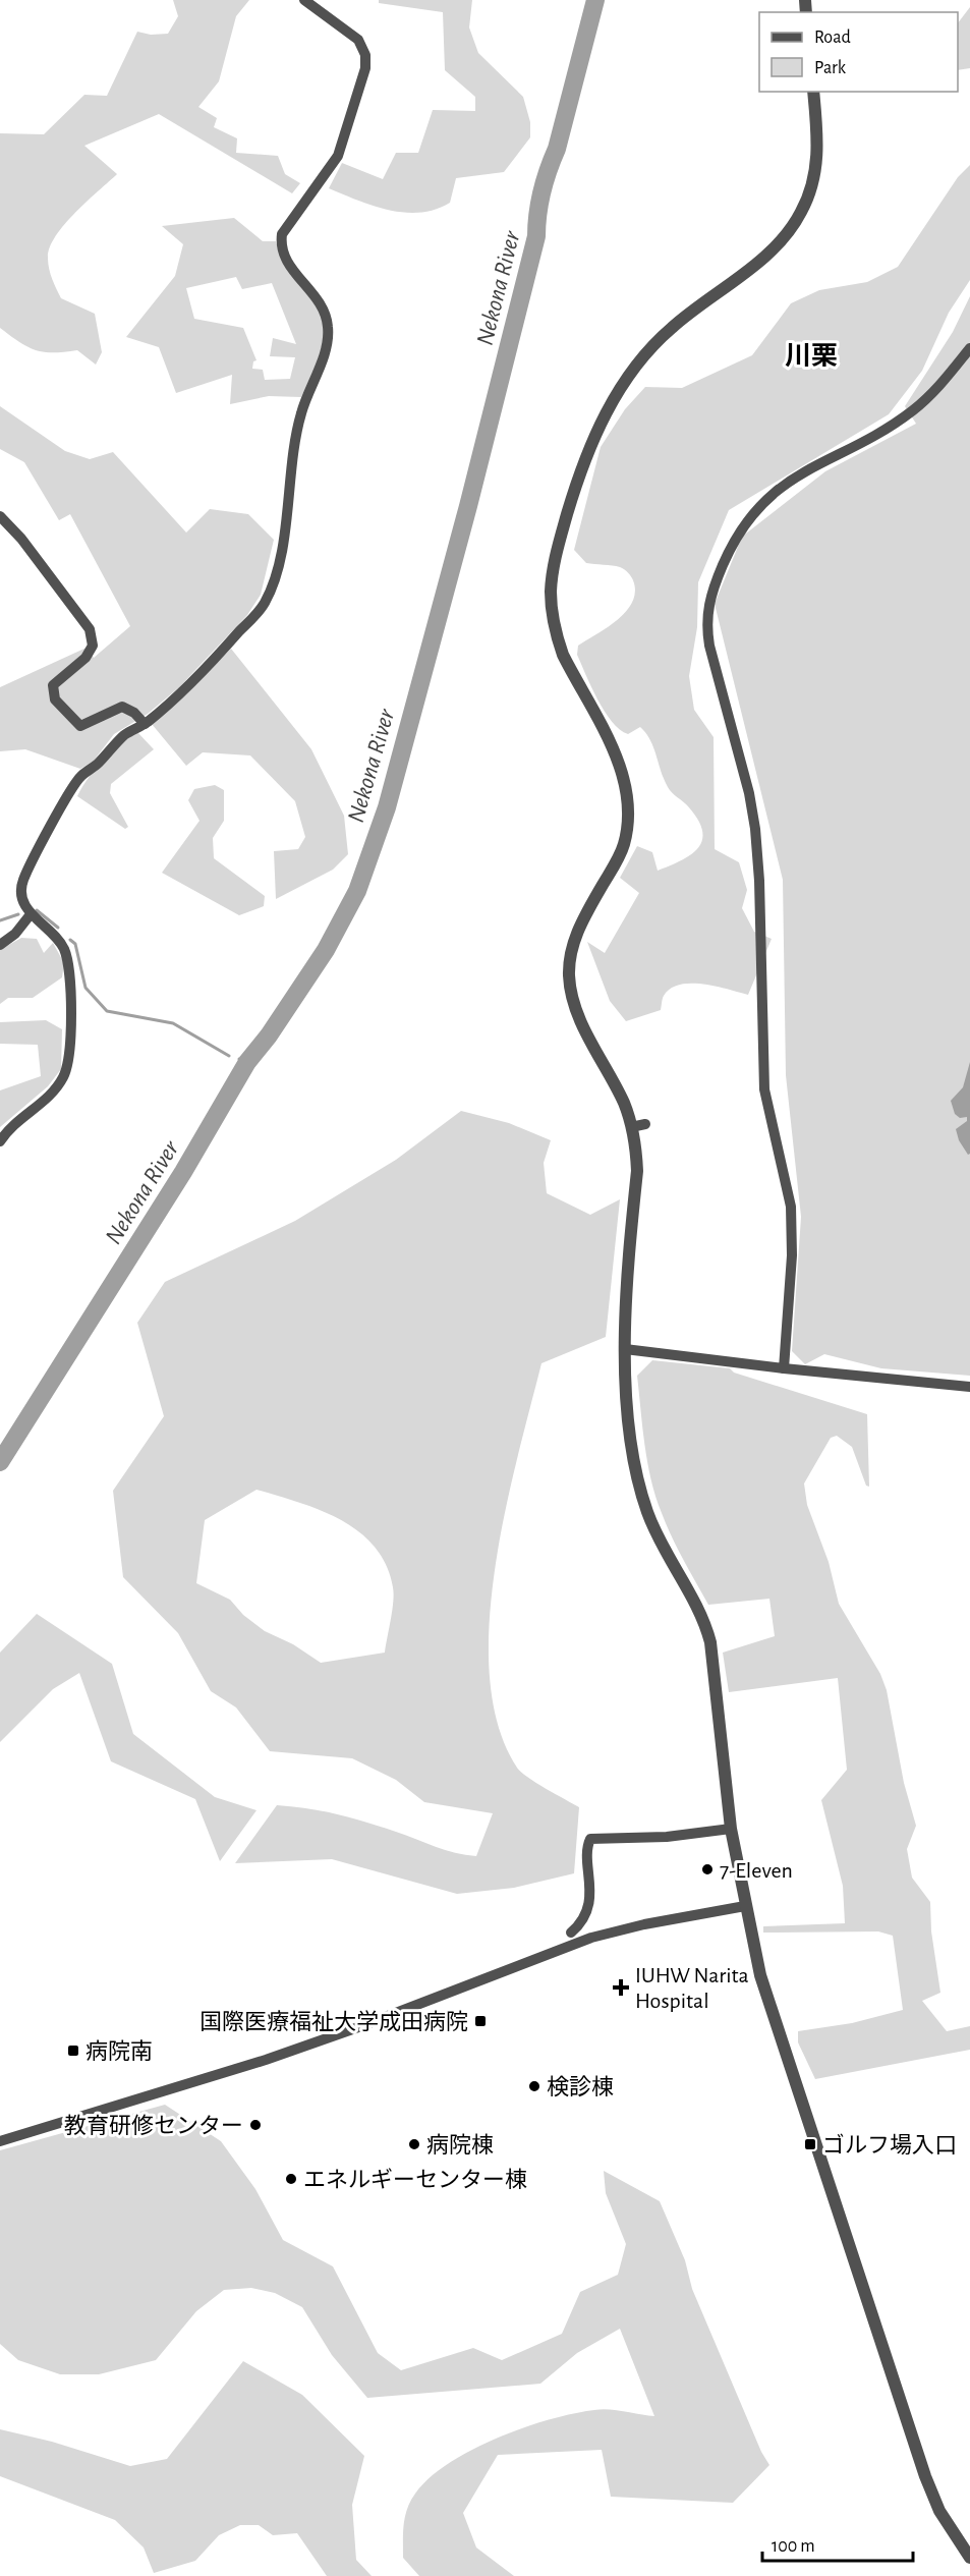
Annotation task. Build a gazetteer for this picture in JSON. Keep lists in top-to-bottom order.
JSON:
{
  "districts": ["川栗"],
  "water": ["Nekona River"],
  "places": {
    "other": [
      "7-Eleven",
      "検診棟",
      "教育研修センター",
      "病院棟",
      "エネルギーセンター棟"
    ],
    "health": ["IUHW Narita Hospital"],
    "transit": ["国際医療福祉大学成田病院", "病院南", "ゴルフ場入口"]
  },
  "legend": ["Road", "Park"],
  "scale_bar": "100 m"
}
